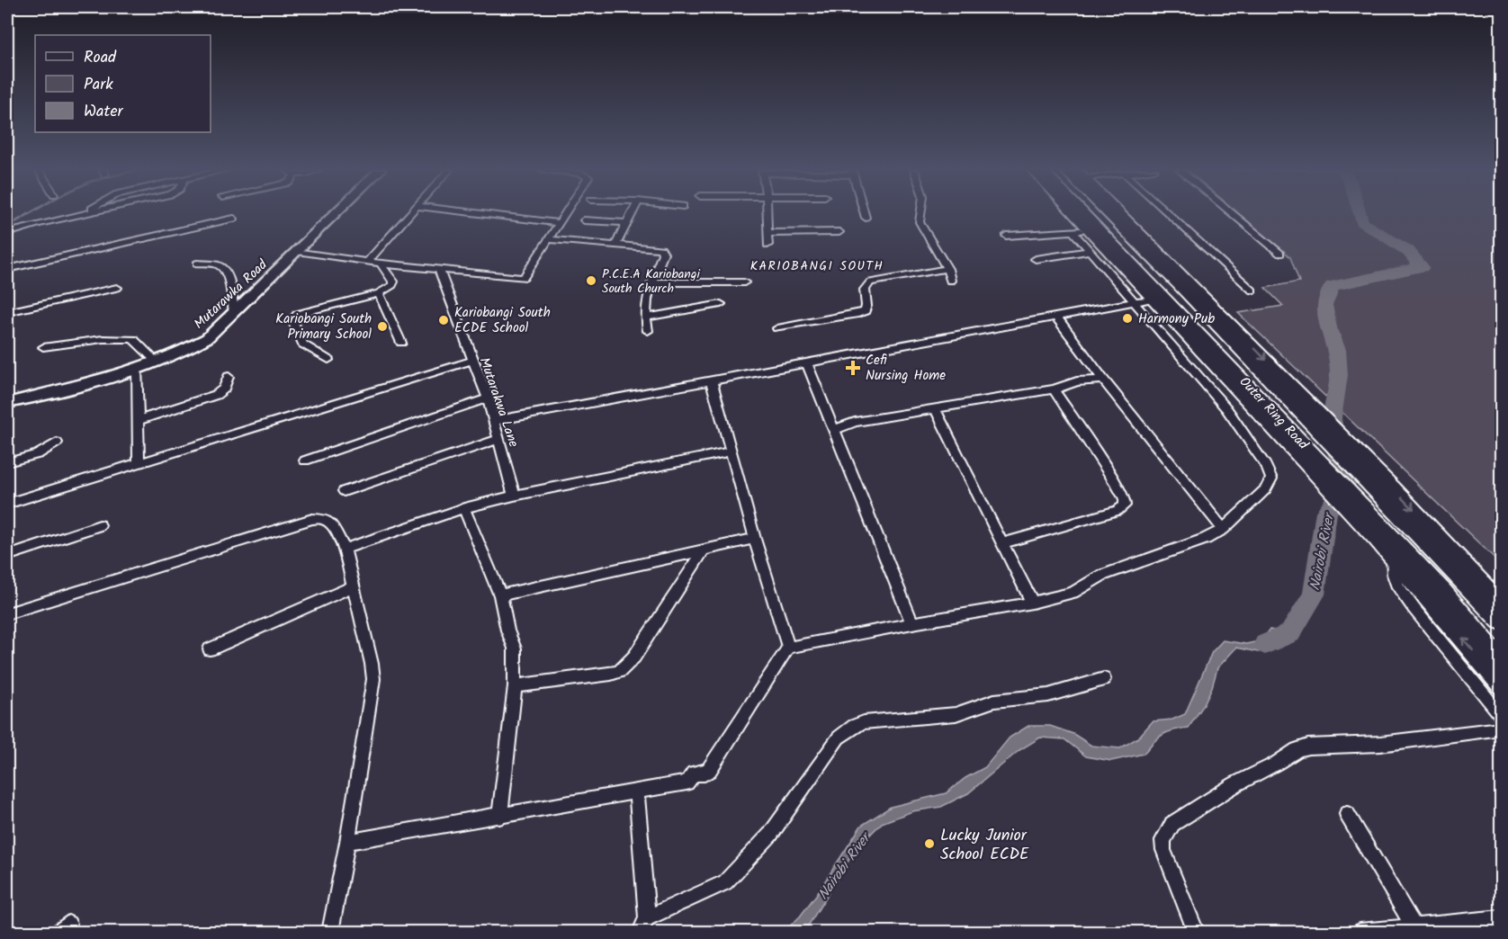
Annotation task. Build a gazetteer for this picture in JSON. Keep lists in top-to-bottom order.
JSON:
{
  "streets": {
    "main road": ["Outer Ring Road"],
    "street": ["Mutarawka Road", "Mutarakwa Lane"]
  },
  "districts": ["KARIOBANGI SOUTH"],
  "water": ["Nairobi River"],
  "places": {
    "other": [
      "P.C.E.A Kariobangi South Church",
      "Harmony Pub",
      "Kariobangi South ECDE School",
      "Kariobangi South Primary School",
      "Lucky Junior School ECDE"
    ],
    "health": ["Cefi Nursing Home"]
  },
  "legend": ["Road", "Park", "Water"]
}
